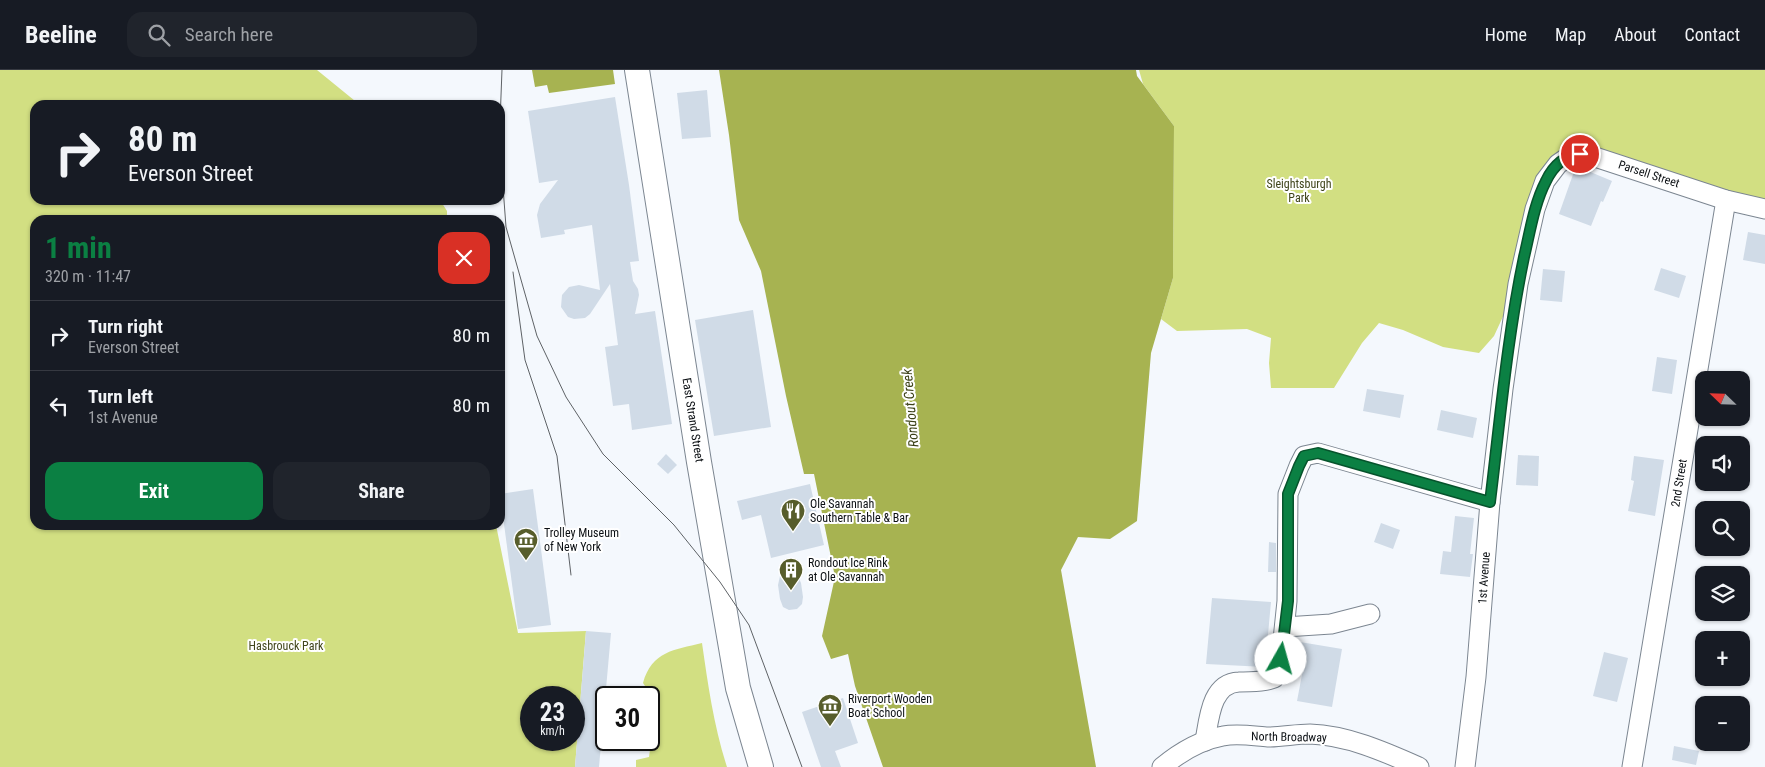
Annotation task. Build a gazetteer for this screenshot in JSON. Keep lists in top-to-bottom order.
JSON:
{
  "streets": {
    "street": [
      "Parsell Street",
      "East Strand Street",
      "2nd Street",
      "1st Avenue",
      "North Broadway"
    ]
  },
  "crossings": [
    ["Parsell Street", "2nd Street"],
    ["Parsell Street", "1st Avenue"]
  ],
  "water": ["Rondout Creek"],
  "parks": ["Sleightsburgh Park", "Hasbrouck Park"],
  "places": {
    "restaurant": ["Ole Savannah Southern Table & Bar"],
    "museum": ["Trolley Museum of New York", "Riverport Wooden Boat School"],
    "building": ["Rondout Ice Rink at Ole Savannah"]
  },
  "north": "top left",
  "page": {
    "header": "Beeline",
    "search": "Search here",
    "nav": [
      "Home",
      "Map",
      "About",
      "Contact"
    ],
    "turn": ["80 m", "Everson Street"],
    "heading": ["1 min", "320 m · 11:47"],
    "list": [
      {
        "name": "Turn right",
        "note": "Everson Street",
        "value": "80 m"
      },
      {
        "name": "Turn left",
        "note": "1st Avenue",
        "value": "80 m"
      }
    ],
    "map_buttons": ["+", "−"],
    "buttons": ["Exit", "Share"],
    "speed": "23 km/h",
    "limit": "30"
  }
}
